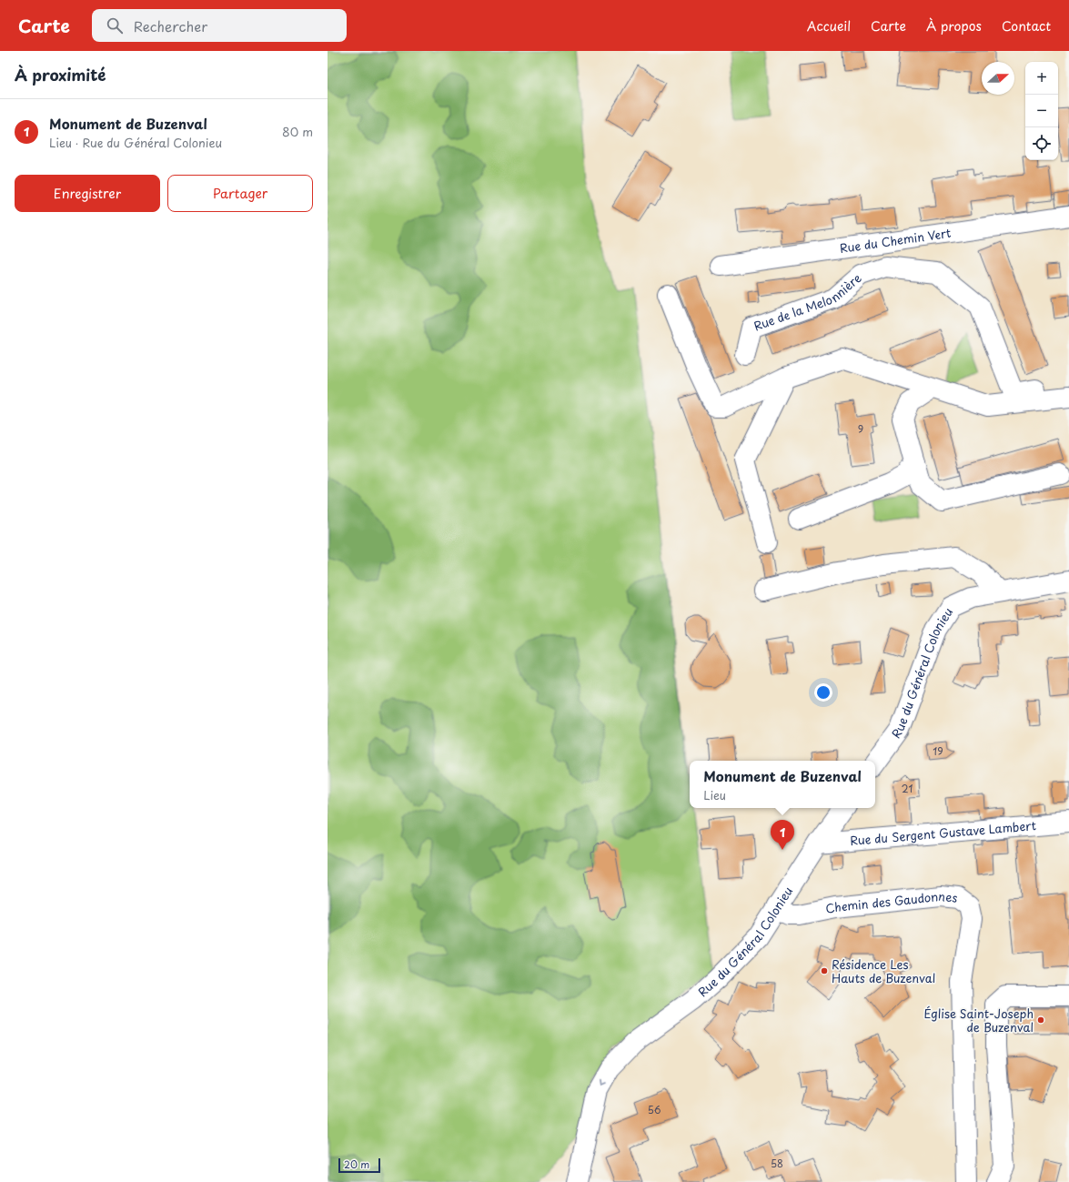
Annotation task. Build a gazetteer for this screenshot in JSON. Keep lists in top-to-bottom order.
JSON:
{
  "streets": {
    "street": [
      "Rue du Chemin Vert",
      "Rue de la Melonnière",
      "Rue du Général Colonieu",
      "Rue du Sergent Gustave Lambert",
      "Chemin des Gaudonnes"
    ]
  },
  "crossings": [
    ["Rue du Général Colonieu", "Rue du Sergent Gustave Lambert"],
    ["Rue du Général Colonieu", "Chemin des Gaudonnes"]
  ],
  "one_way": ["Rue du Général Colonieu"],
  "places": ["Résidence Les Hauts de Buzenval", "Église Saint-Joseph de Buzenval"],
  "house_numbers": [
    "9",
    "19",
    "21",
    "56",
    "58"
  ],
  "scale_bar": "20 m",
  "north": "right",
  "page": {
    "header": "Carte",
    "search": "Rechercher",
    "nav": [
      "Accueil",
      "Carte",
      "À propos",
      "Contact"
    ],
    "heading": "À proximité",
    "map_buttons": ["+", "−"],
    "list": [
      {
        "mark": "1",
        "name": "Monument de Buzenval",
        "note": "Lieu · Rue du Général Colonieu",
        "value": "80 m"
      }
    ],
    "buttons": ["Enregistrer", "Partager"],
    "popup": ["Monument de Buzenval", "Lieu"],
    "pins": "1",
    "scale": "20 m"
  }
}
